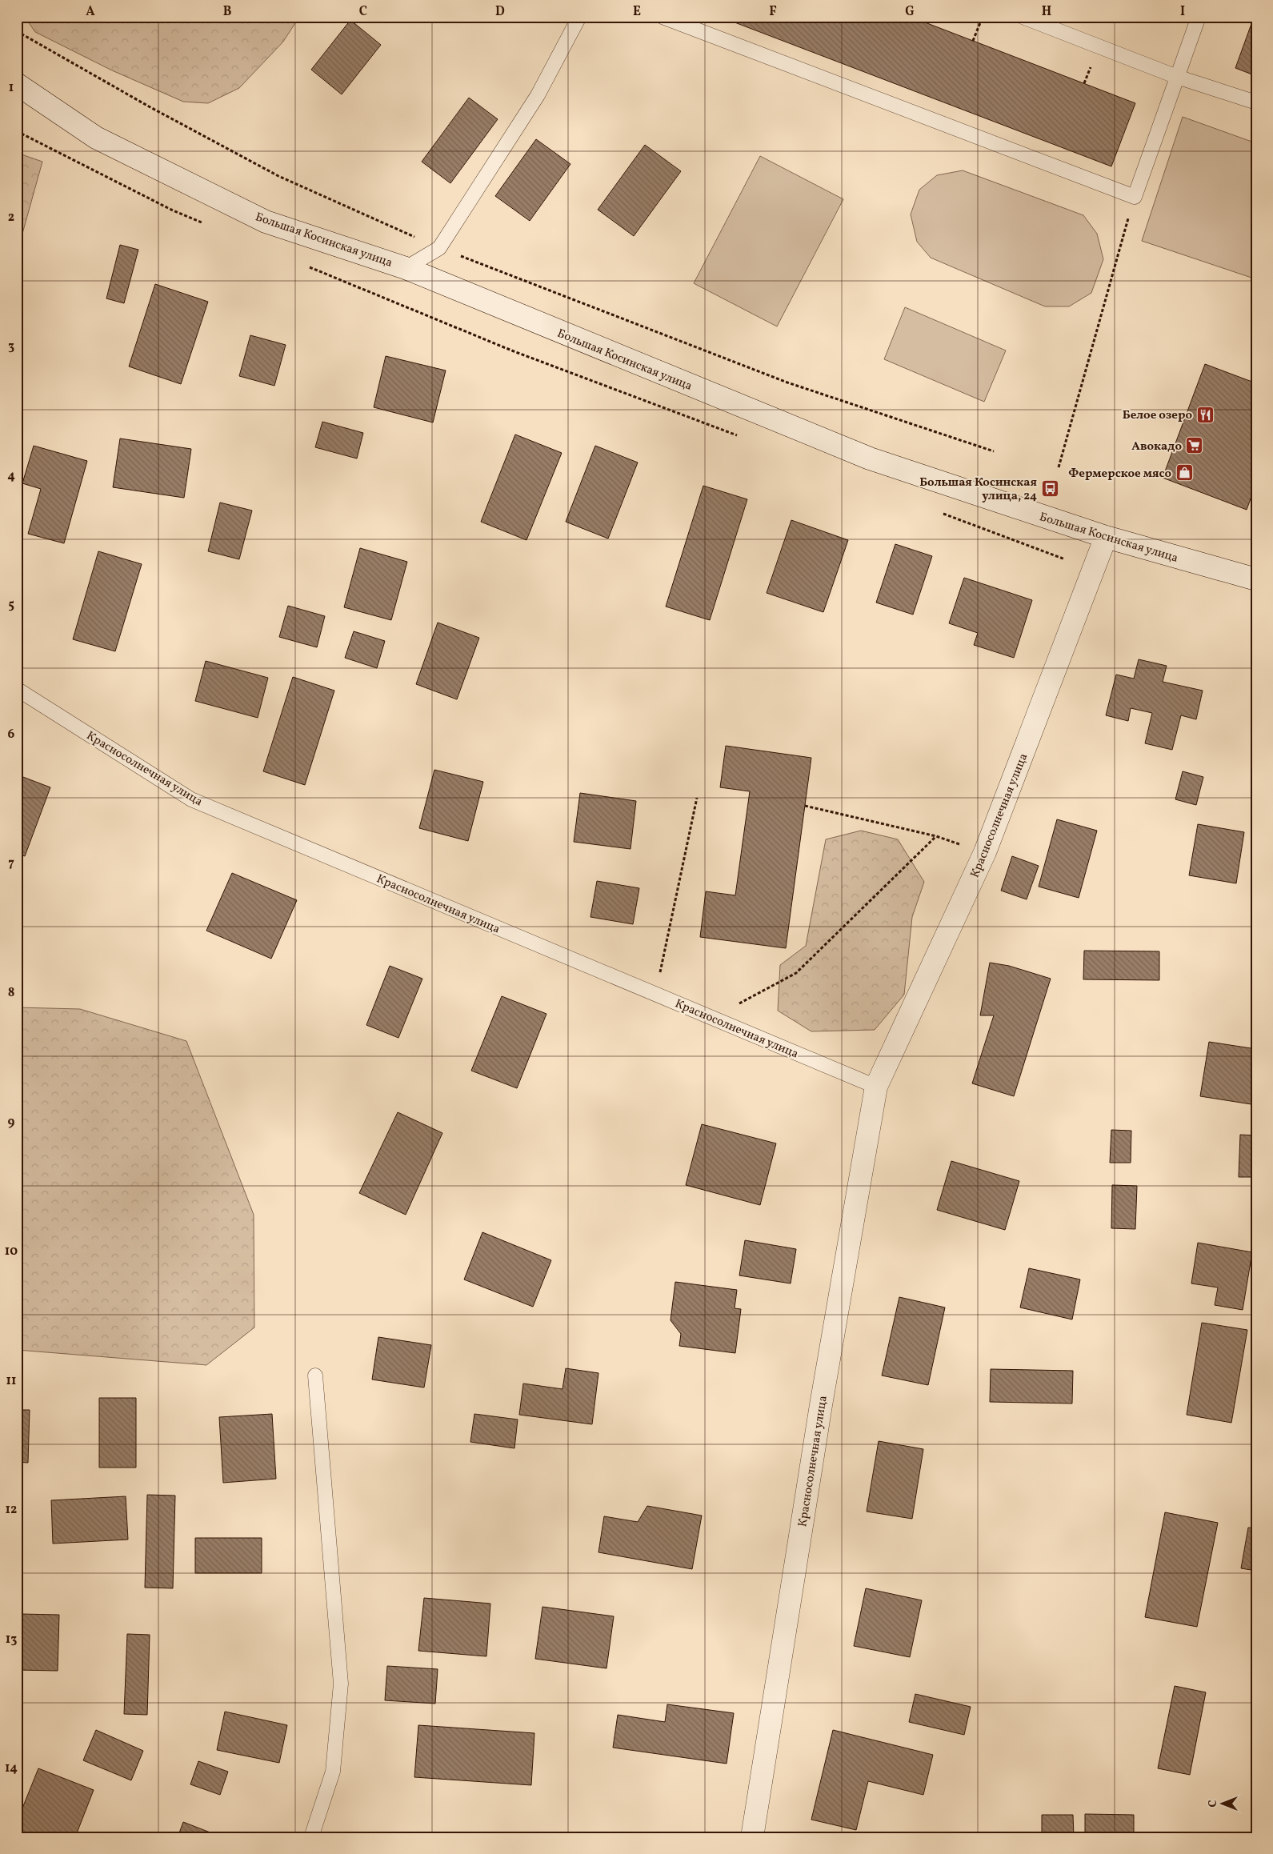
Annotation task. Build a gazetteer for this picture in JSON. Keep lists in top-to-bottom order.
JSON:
{
  "streets": {
    "street": ["Большая Косинская улица", "Красносолнечная улица"]
  },
  "crossings": [
    ["Большая Косинская улица", "Красносолнечная улица"]
  ],
  "places": {
    "restaurant": ["Белое озеро"],
    "supermarket": ["Авокадо"],
    "shop": ["Фермерское мясо"],
    "bus stop": ["Большая Косинская улица, 24"]
  },
  "north": "left",
  "grid": {
    "columns": [
      "A",
      "B",
      "C",
      "D",
      "E",
      "F",
      "G",
      "H",
      "I"
    ],
    "rows": [
      "1",
      "2",
      "3",
      "4",
      "5",
      "6",
      "7",
      "8",
      "9",
      "10",
      "11",
      "12",
      "13",
      "14"
    ]
  }
}
